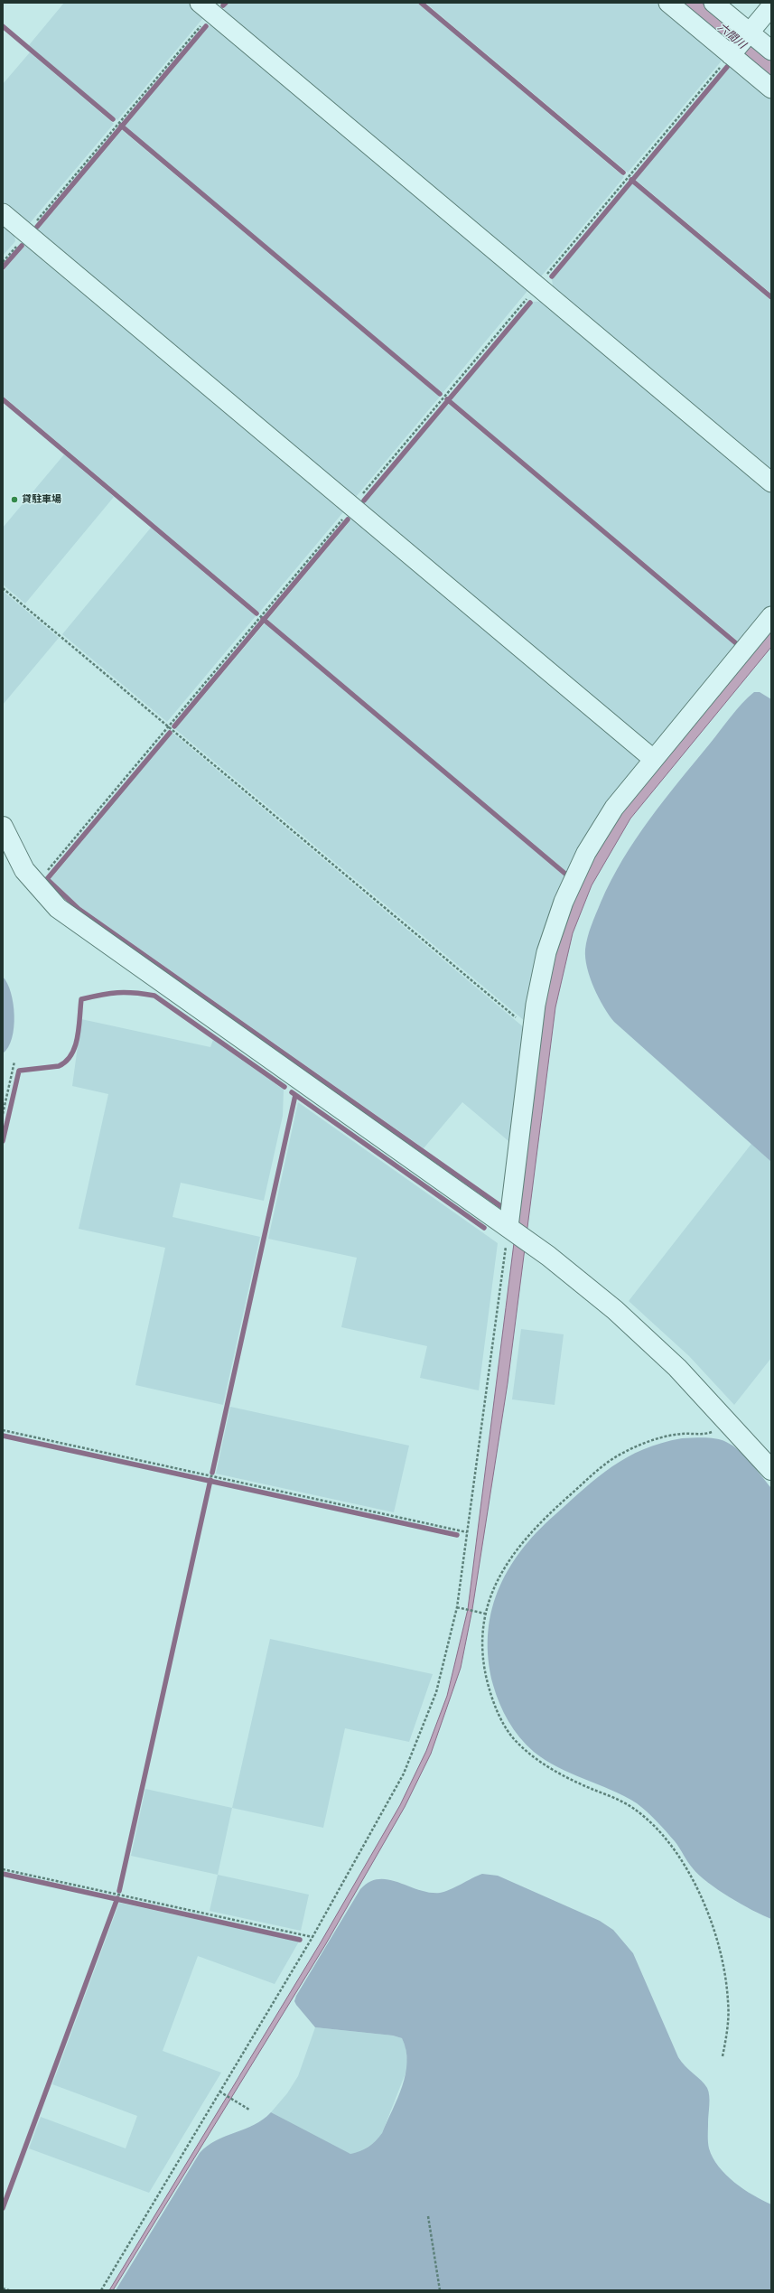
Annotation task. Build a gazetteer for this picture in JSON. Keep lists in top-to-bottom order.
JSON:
{
  "water": ["六間川"],
  "places": ["貸駐車場"]
}
